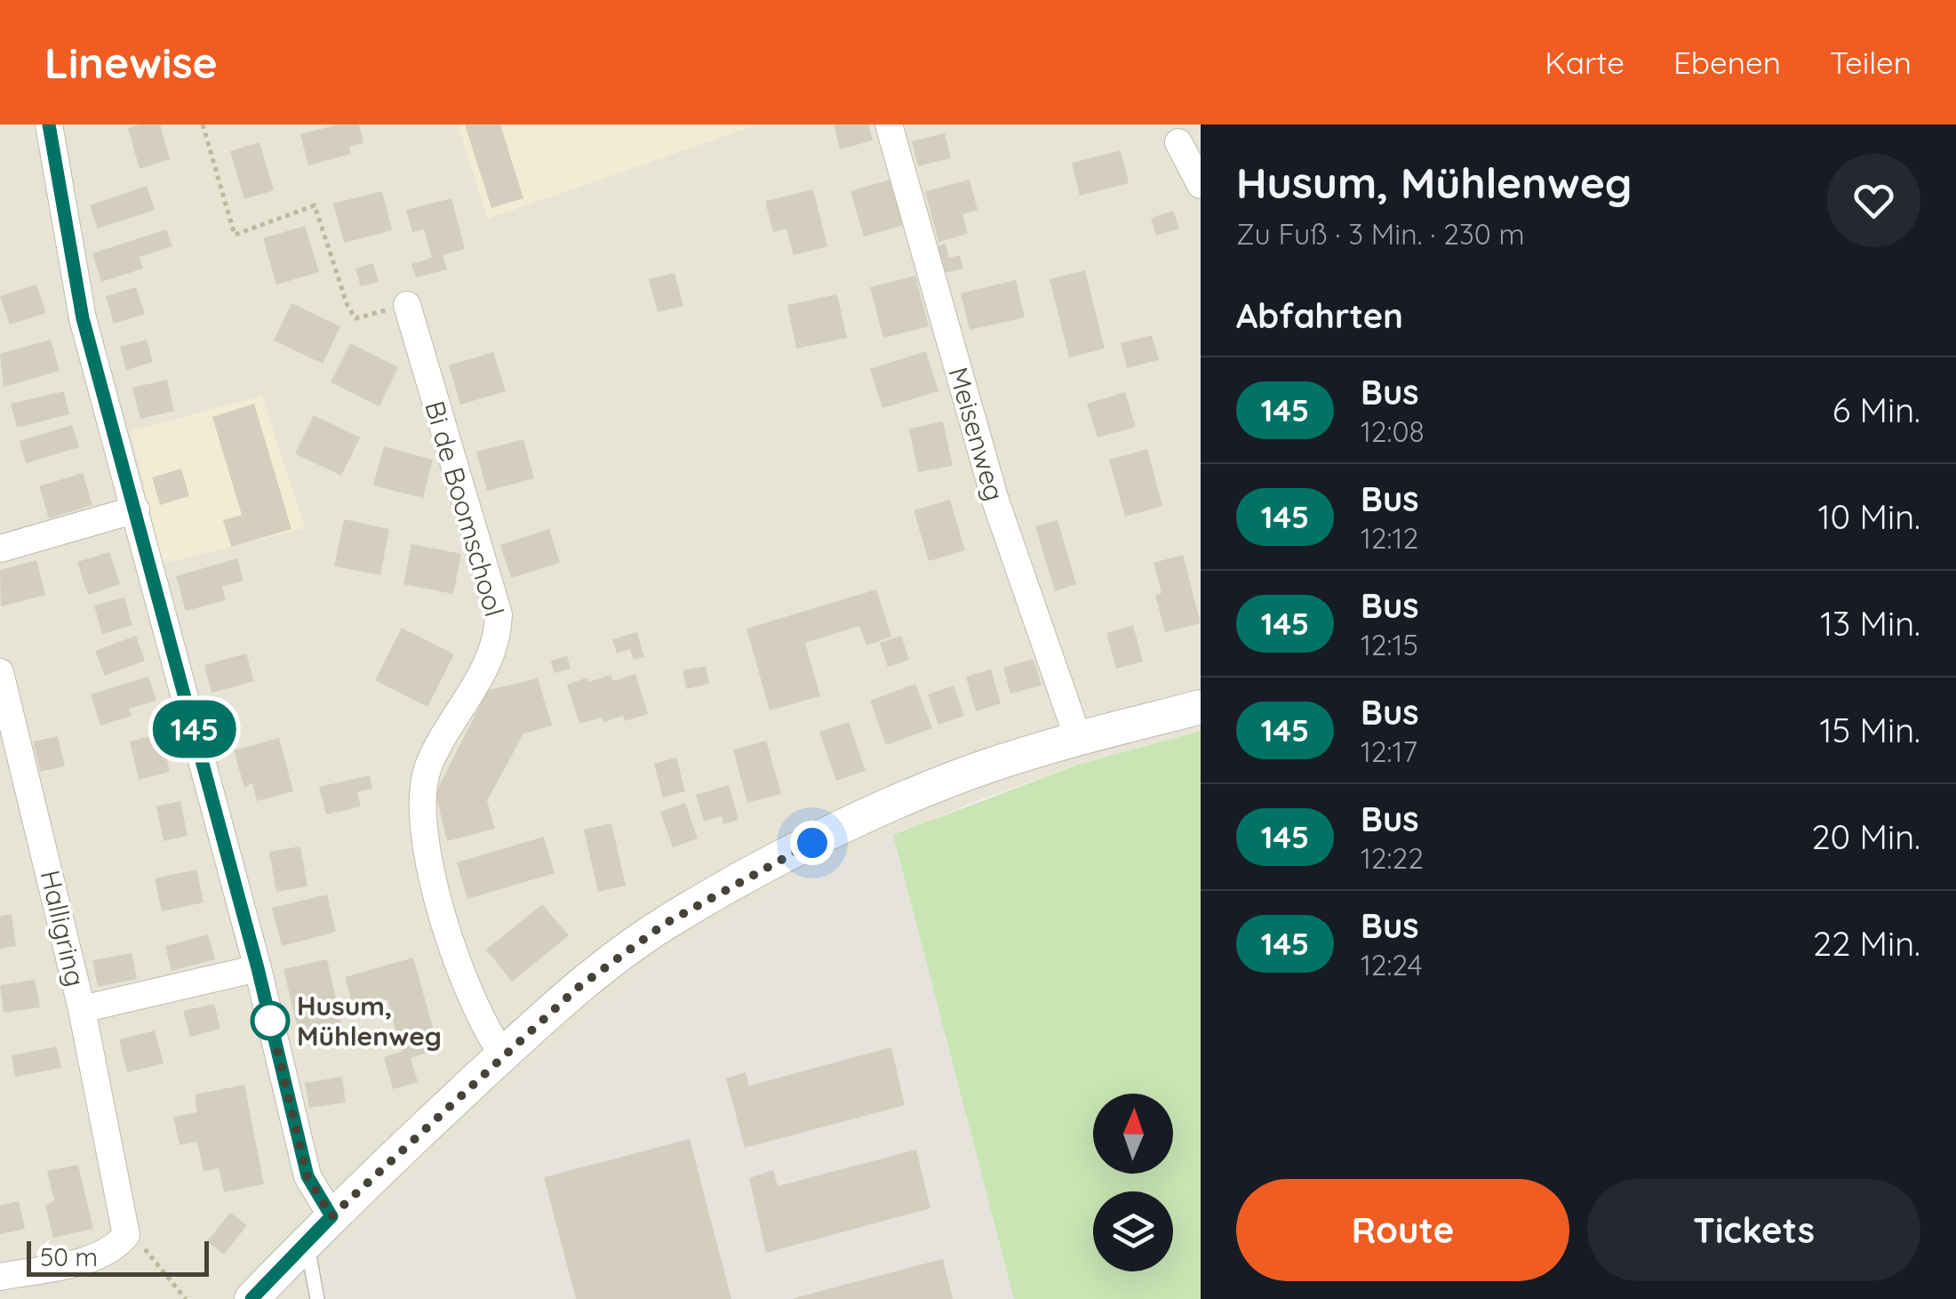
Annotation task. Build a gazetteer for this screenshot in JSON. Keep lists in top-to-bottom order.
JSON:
{
  "streets": {
    "street": ["Meisenweg", "Bi de Boomschool", "Halligring"]
  },
  "places": ["Husum, Mühlenweg"],
  "lines": ["bus line 145"],
  "scale_bar": "50 m",
  "north": "top",
  "page": {
    "header": "Linewise",
    "nav": ["Karte", "Ebenen", "Teilen"],
    "on_map": "145",
    "heading": [
      ["Husum, Mühlenweg", "Zu Fuß · 3 Min. · 230 m"],
      "Abfahrten"
    ],
    "list": [
      {
        "mark": "145",
        "name": "Bus",
        "note": "12:08",
        "value": "6 Min."
      },
      {
        "mark": "145",
        "name": "Bus",
        "note": "12:12",
        "value": "10 Min."
      },
      {
        "mark": "145",
        "name": "Bus",
        "note": "12:15",
        "value": "13 Min."
      },
      {
        "mark": "145",
        "name": "Bus",
        "note": "12:17",
        "value": "15 Min."
      },
      {
        "mark": "145",
        "name": "Bus",
        "note": "12:22",
        "value": "20 Min."
      },
      {
        "mark": "145",
        "name": "Bus",
        "note": "12:24",
        "value": "22 Min."
      }
    ],
    "buttons": ["Route", "Tickets"],
    "scale": "50 m"
  }
}
